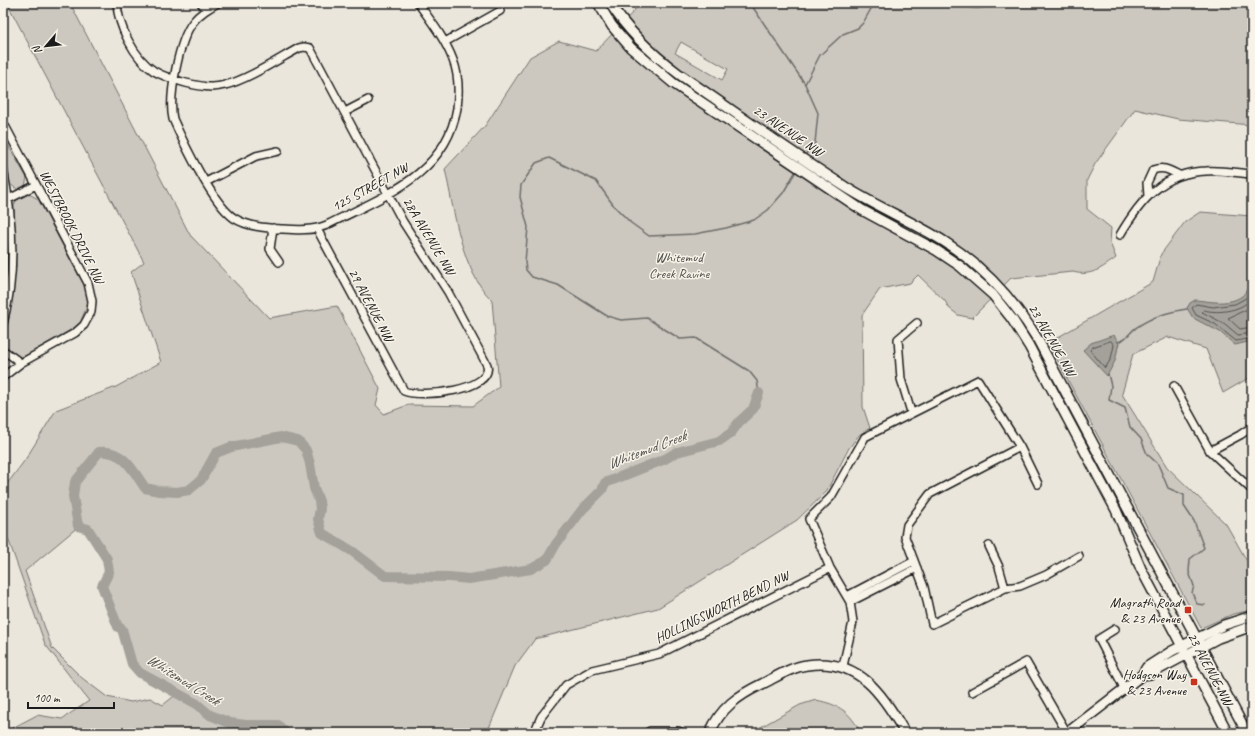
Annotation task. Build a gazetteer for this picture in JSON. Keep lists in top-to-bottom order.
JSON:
{
  "streets": {
    "main road": ["23 AVENUE NW"],
    "street": [
      "125 STREET NW",
      "WESTBROOK DRIVE NW",
      "28A AVENUE NW",
      "29 AVENUE NW",
      "HOLLINGSWORTH BEND NW"
    ]
  },
  "crossings": [
    ["125 STREET NW", "28A AVENUE NW"],
    ["125 STREET NW", "29 AVENUE NW"],
    ["28A AVENUE NW", "29 AVENUE NW"]
  ],
  "water": ["Whitemud Creek"],
  "parks": ["Whitemud Creek Ravine"],
  "places": {
    "transit": ["Magrath Road & 23 Avenue", "Hodgson Way & 23 Avenue"]
  },
  "scale_bar": "100 m",
  "north": "bottom left"
}
